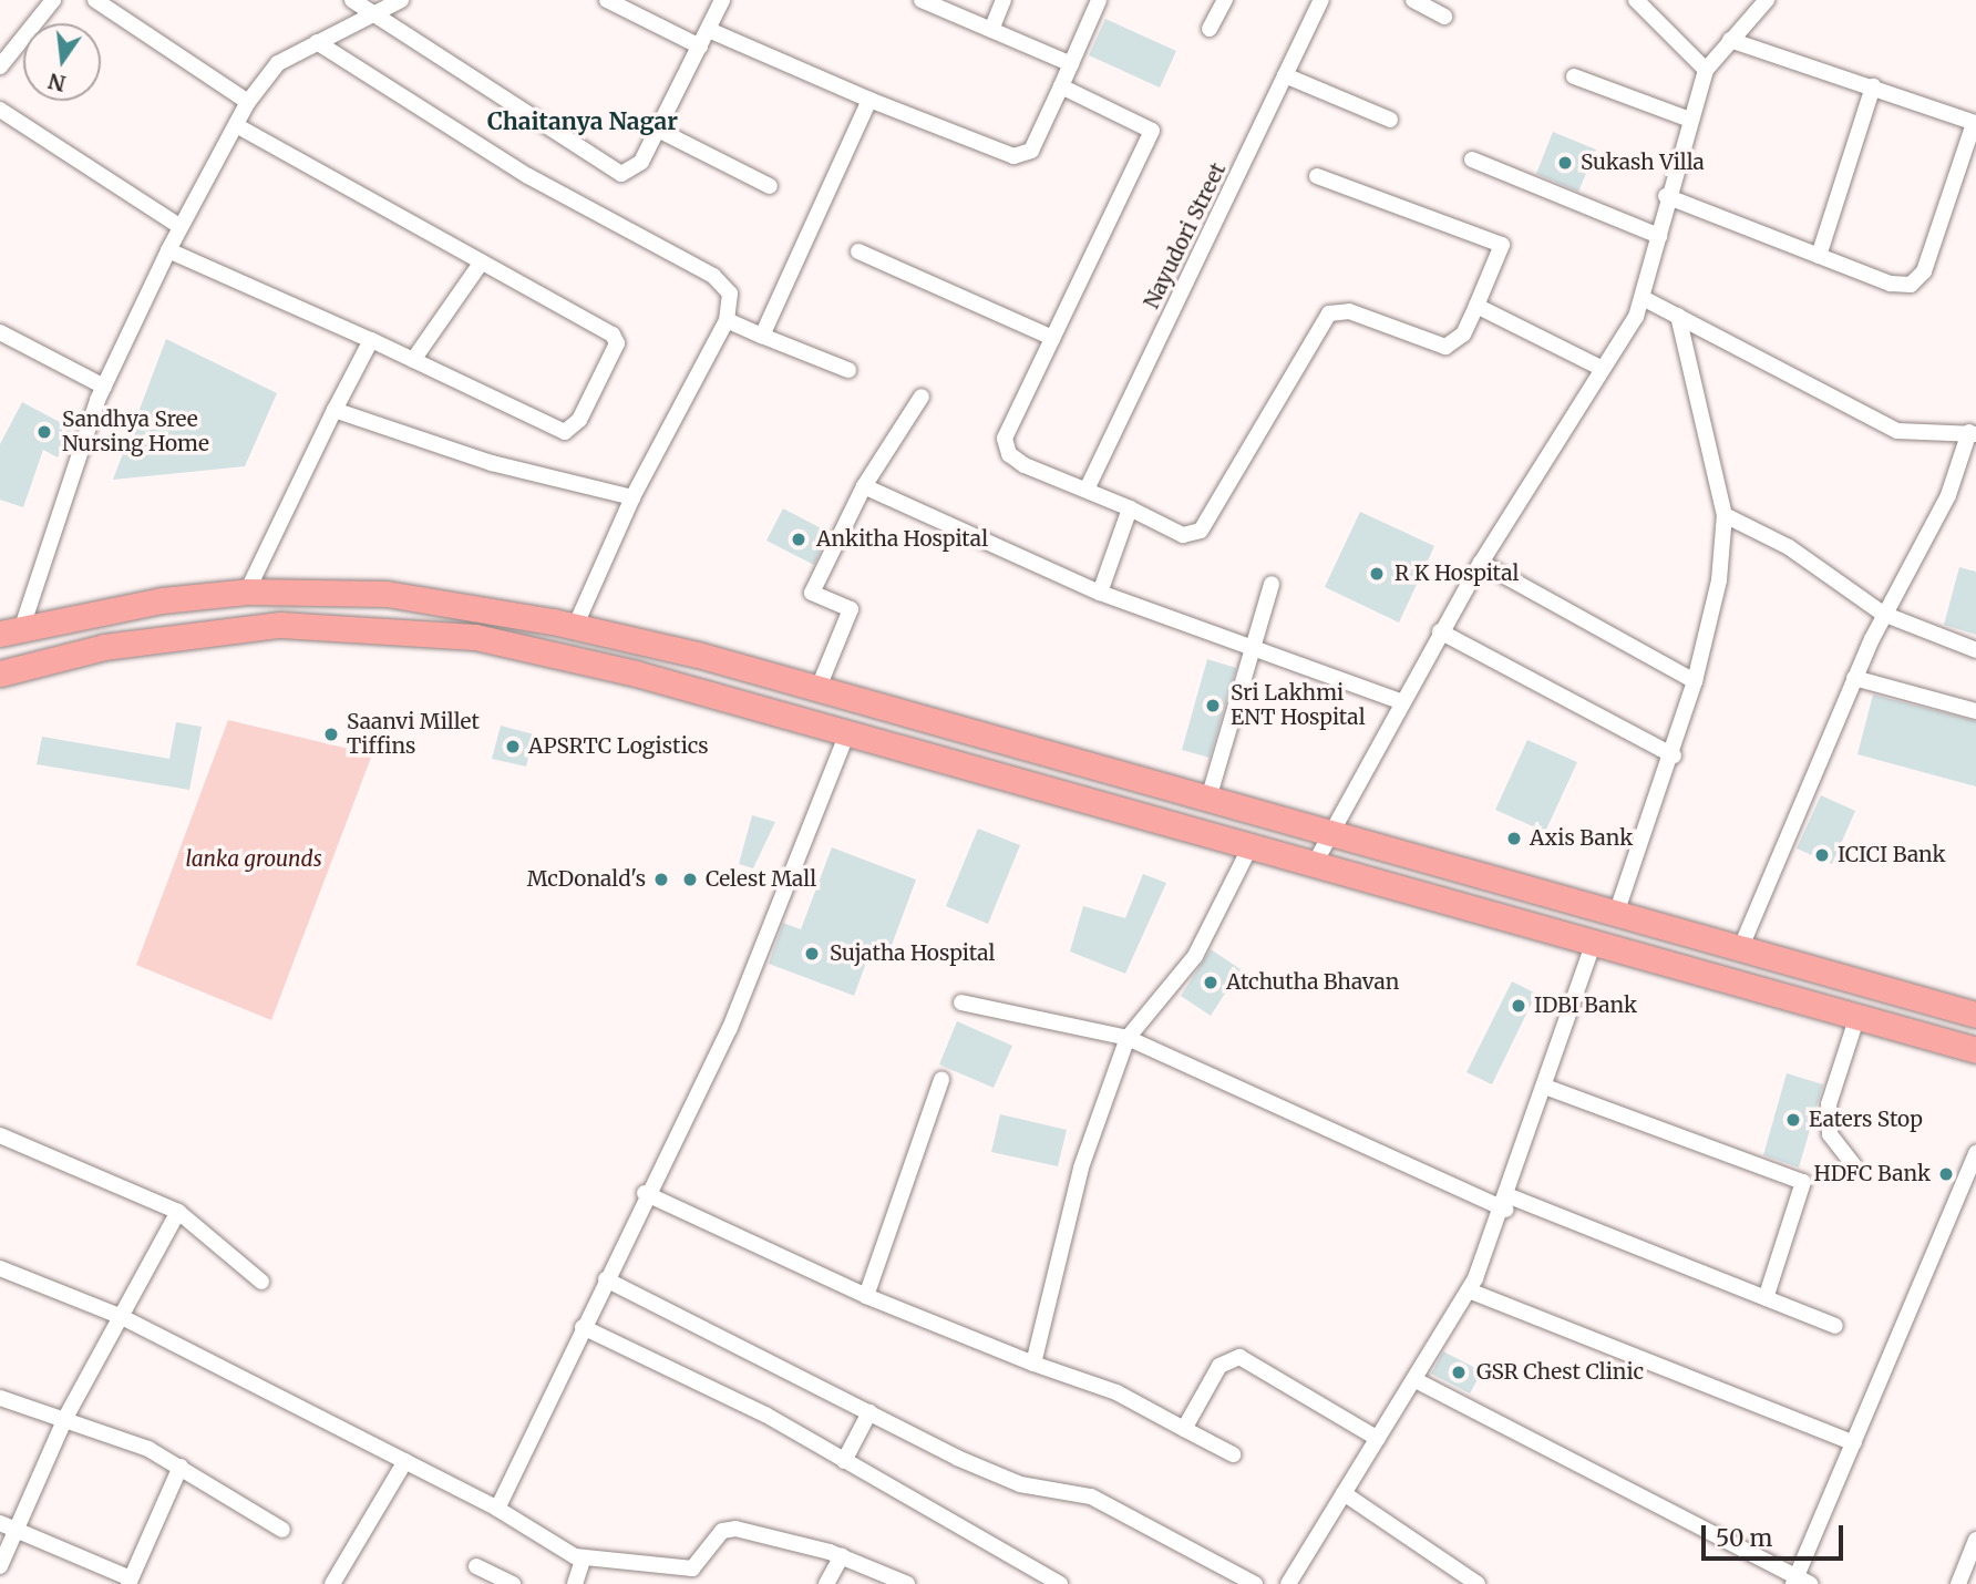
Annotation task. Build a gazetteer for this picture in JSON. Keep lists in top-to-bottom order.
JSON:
{
  "streets": {
    "street": ["Nayudori Street"]
  },
  "districts": ["Chaitanya Nagar"],
  "parks": ["lanka grounds"],
  "places": [
    "Sukash Villa",
    "Sandhya Sree Nursing Home",
    "Ankitha Hospital",
    "R K Hospital",
    "Sri Lakhmi ENT Hospital",
    "Saanvi Millet Tiffins",
    "APSRTC Logistics",
    "Axis Bank",
    "ICICI Bank",
    "McDonald's",
    "Celest Mall",
    "Sujatha Hospital",
    "Atchutha Bhavan",
    "IDBI Bank",
    "Eaters Stop",
    "HDFC Bank",
    "GSR Chest Clinic"
  ],
  "scale_bar": "50 m",
  "north": "bottom"
}
